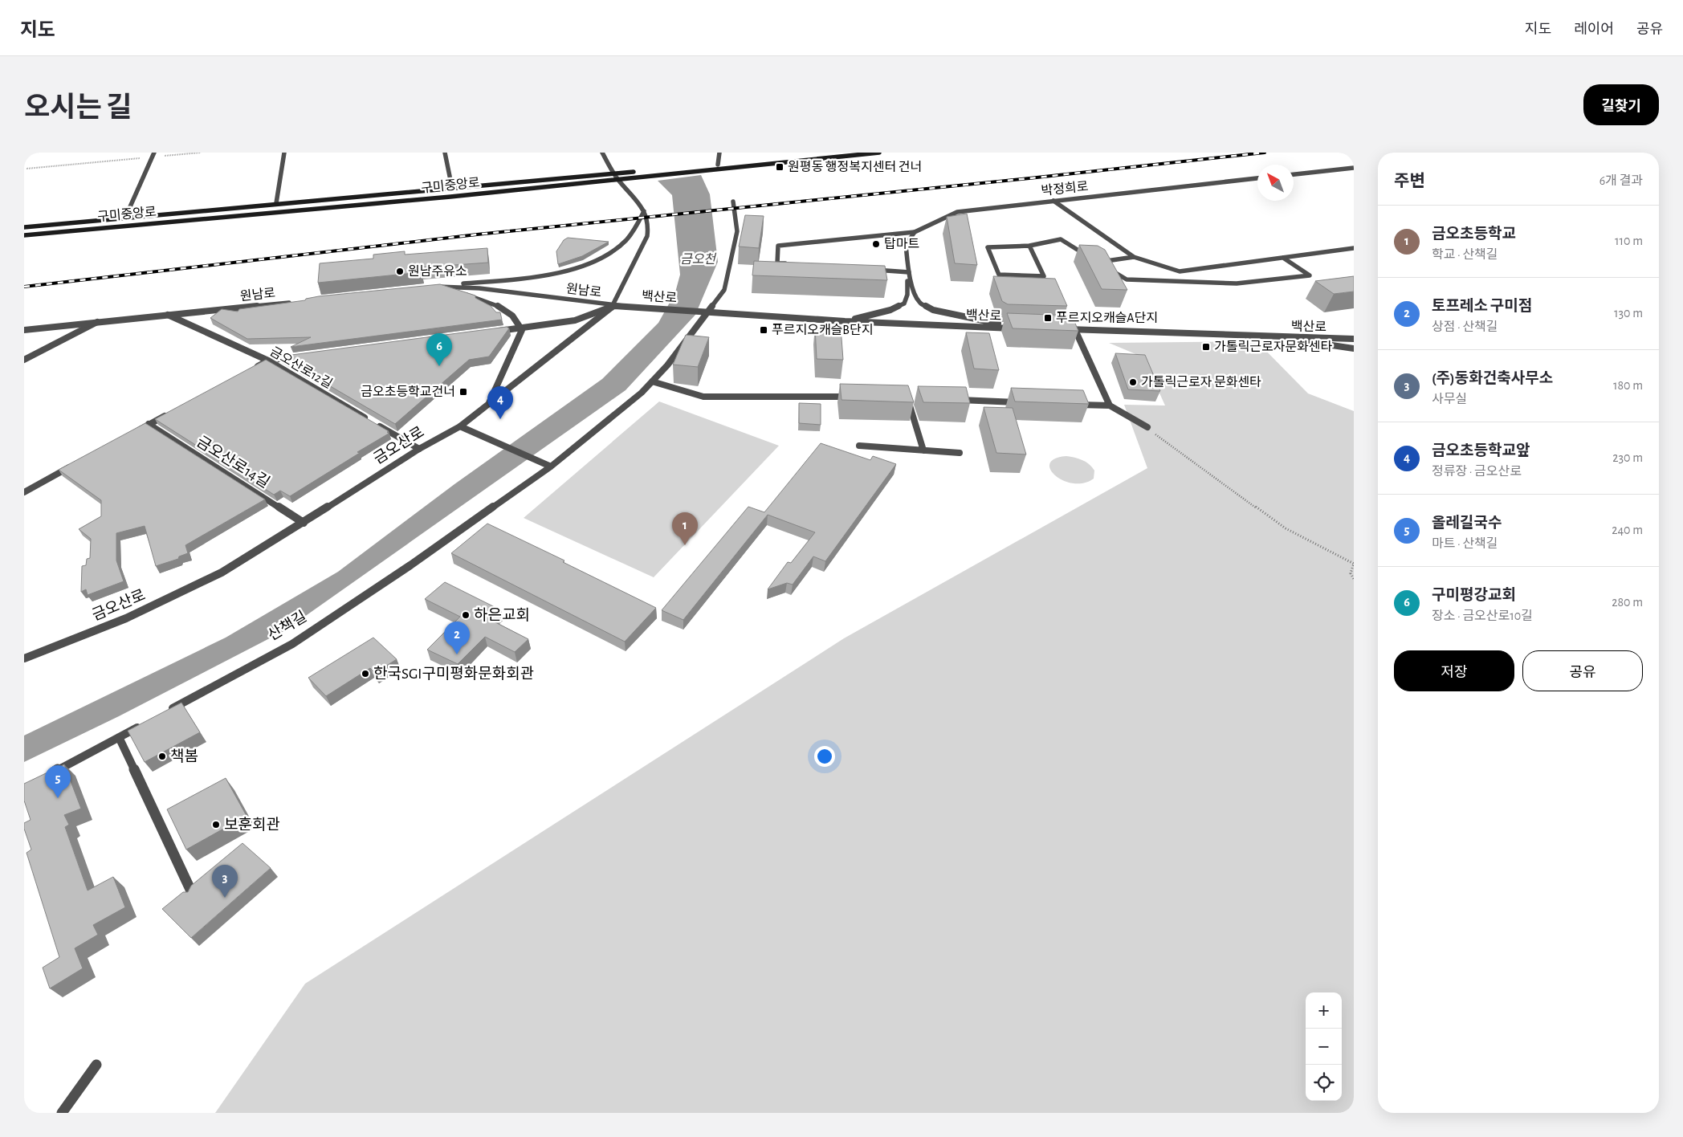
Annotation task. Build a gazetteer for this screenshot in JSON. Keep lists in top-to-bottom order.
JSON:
{
  "streets": {
    "main road": ["구미중앙로"],
    "street": [
      "박정희로",
      "원남로",
      "백산로",
      "금오산로12길",
      "금오산로",
      "금오산로14길",
      "산책길"
    ]
  },
  "crossings": [
    ["구미중앙로", "금오산로"],
    ["원남로", "백산로"],
    ["원남로", "금오산로12길"],
    ["원남로", "금오산로"],
    ["백산로", "금오산로"],
    ["백산로", "산책길"],
    ["금오산로12길", "금오산로"],
    ["금오산로", "금오산로14길"]
  ],
  "water": ["금오천"],
  "places": {
    "transit": [
      "원평동 행정복지센터 건너",
      "푸르지오캐슬A단지",
      "푸르지오캐슬B단지",
      "가톨릭근로자문화센타",
      "금오초등학교건너"
    ],
    "other": [
      "탑마트",
      "원남주유소",
      "가톨릭근로자 문화센타",
      "하은교회",
      "한국SGI구미평화문화회관",
      "책봄",
      "보훈회관"
    ]
  },
  "north": "top left",
  "page": {
    "header": "지도",
    "nav": ["지도", "레이어", "공유"],
    "title": "오시는 길",
    "buttons": [
      "길찾기",
      ["저장", "공유"]
    ],
    "heading": ["주변", "6개 결과"],
    "list": [
      {
        "mark": "1",
        "name": "금오초등학교",
        "note": "학교 · 산책길",
        "value": "110 m"
      },
      {
        "mark": "2",
        "name": "토프레소 구미점",
        "note": "상점 · 산책길",
        "value": "130 m"
      },
      {
        "mark": "3",
        "name": "(주)동화건축사무소",
        "note": "사무실",
        "value": "180 m"
      },
      {
        "mark": "4",
        "name": "금오초등학교앞",
        "note": "정류장 · 금오산로",
        "value": "230 m"
      },
      {
        "mark": "5",
        "name": "올레길국수",
        "note": "마트 · 산책길",
        "value": "240 m"
      },
      {
        "mark": "6",
        "name": "구미평강교회",
        "note": "장소 · 금오산로10길",
        "value": "280 m"
      }
    ],
    "pins": [
      "6",
      "4",
      "1",
      "2",
      "5",
      "3"
    ],
    "map_buttons": ["+", "−"]
  }
}
